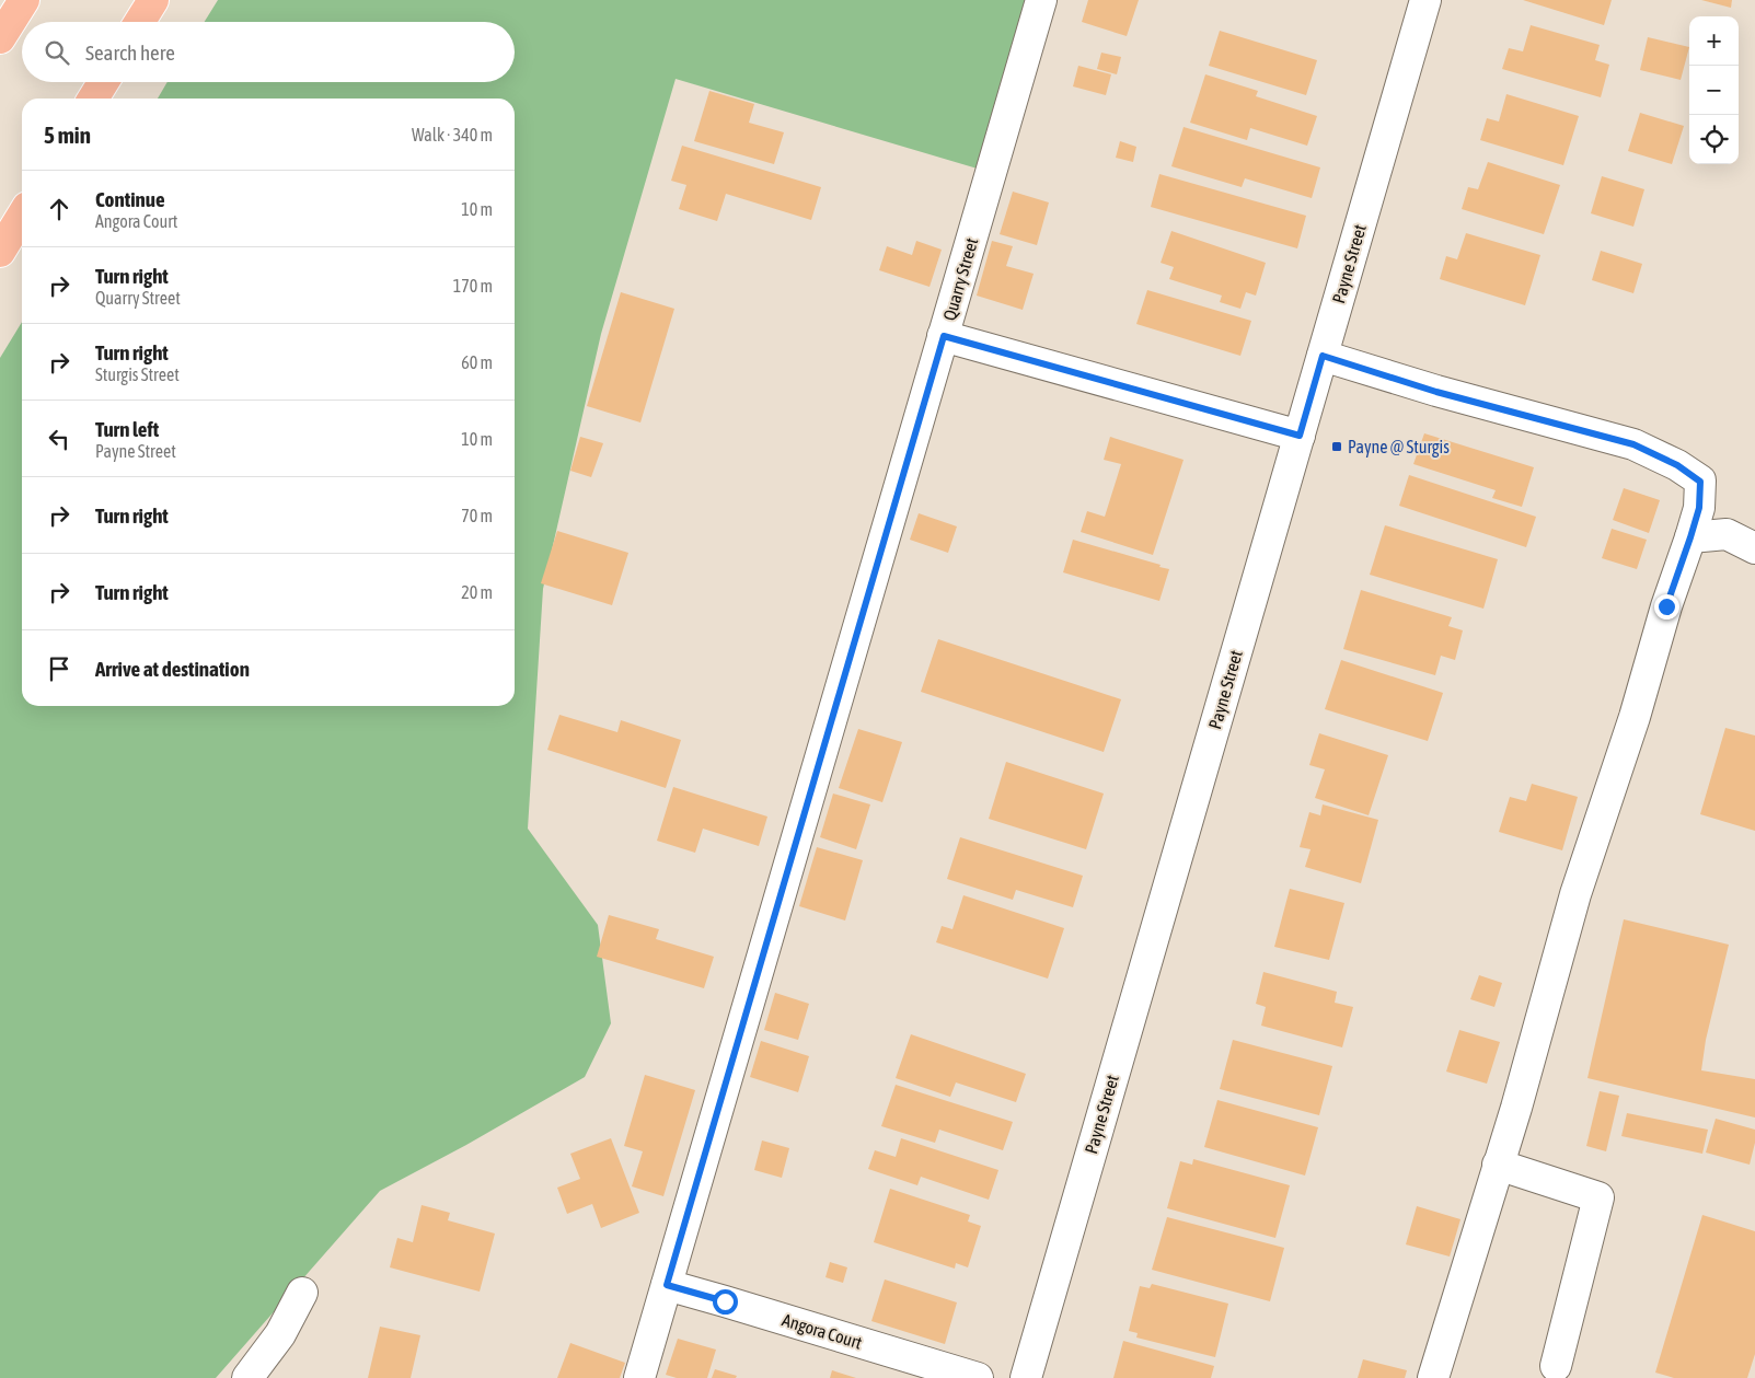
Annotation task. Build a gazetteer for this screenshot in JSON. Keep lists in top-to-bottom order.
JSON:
{
  "streets": {
    "street": ["Payne Street", "Quarry Street", "Angora Court"]
  },
  "crossings": [
    ["Quarry Street", "Angora Court"]
  ],
  "places": {
    "transit": ["Payne @ Sturgis"]
  },
  "page": {
    "map_buttons": ["+", "−"],
    "search": "Search here",
    "heading": ["5 min", "Walk · 340 m"],
    "list": [
      ["Continue", "Angora Court", "10 m"],
      ["Turn right", "Quarry Street", "170 m"],
      ["Turn right", "Sturgis Street", "60 m"],
      ["Turn left", "Payne Street", "10 m"],
      ["Turn right", "70 m"],
      ["Turn right", "20 m"],
      "Arrive at destination"
    ]
  }
}
